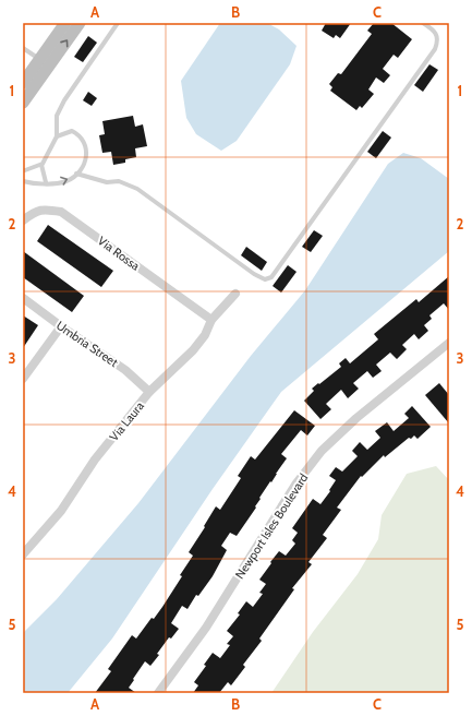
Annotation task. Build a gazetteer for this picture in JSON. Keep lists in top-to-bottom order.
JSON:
{
  "streets": {
    "street": [
      "Via Rossa",
      "Umbria Street",
      "Via Laura",
      "Newport Isles Boulevard"
    ]
  },
  "crossings": [
    ["Via Rossa", "Via Laura"],
    ["Umbria Street", "Via Laura"]
  ],
  "grid": {
    "columns": ["A", "B", "C"],
    "rows": [
      "1",
      "2",
      "3",
      "4",
      "5"
    ]
  }
}
